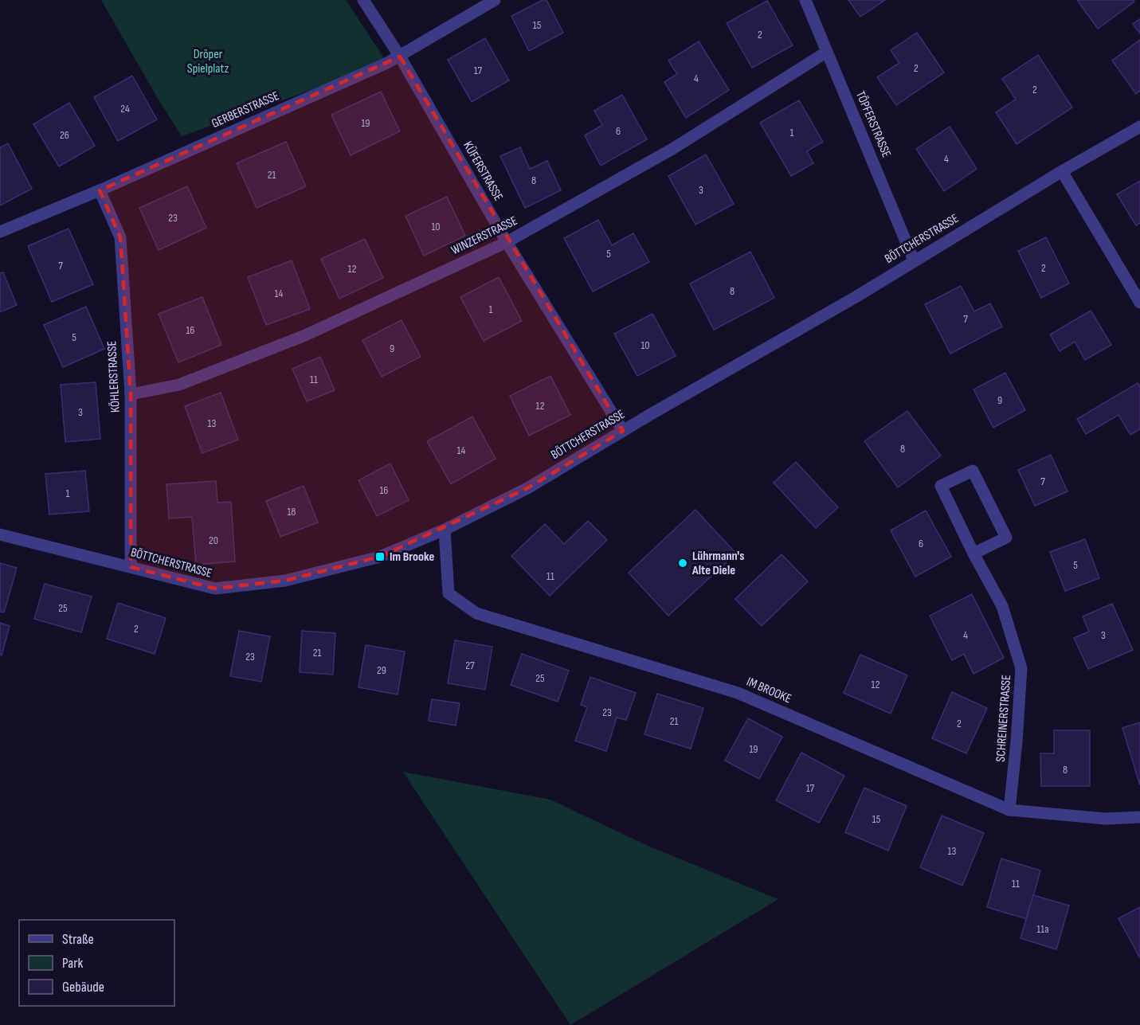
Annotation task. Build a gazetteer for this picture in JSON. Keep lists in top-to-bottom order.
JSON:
{
  "streets": {
    "street": [
      "GERBERSTRASSE",
      "TÖPFERSTRASSE",
      "KÜFERSTRASSE",
      "WINZERSTRASSE",
      "BÖTTCHERSTRASSE",
      "KÖHLERSTRASSE",
      "IM BROOKE",
      "SCHREINERSTRASSE"
    ]
  },
  "crossings": [
    ["GERBERSTRASSE", "KÜFERSTRASSE"],
    ["GERBERSTRASSE", "KÖHLERSTRASSE"],
    ["TÖPFERSTRASSE", "WINZERSTRASSE"],
    ["TÖPFERSTRASSE", "BÖTTCHERSTRASSE"],
    ["KÜFERSTRASSE", "WINZERSTRASSE"],
    ["KÜFERSTRASSE", "BÖTTCHERSTRASSE"],
    ["WINZERSTRASSE", "KÖHLERSTRASSE"],
    ["BÖTTCHERSTRASSE", "KÖHLERSTRASSE"],
    ["BÖTTCHERSTRASSE", "IM BROOKE"],
    ["IM BROOKE", "SCHREINERSTRASSE"]
  ],
  "parks": ["Dröper Spielplatz"],
  "places": {
    "transit": ["Im Brooke"],
    "other": ["Lührmann's Alte Diele"]
  },
  "house_numbers": [
    "15",
    "2",
    "2",
    "17",
    "4",
    "2",
    "24",
    "19",
    "6",
    "1",
    "26",
    "4",
    "21",
    "8",
    "3",
    "23",
    "10",
    "5",
    "7",
    "2",
    "12",
    "8",
    "14",
    "1",
    "7",
    "16",
    "5",
    "10",
    "9",
    "11",
    "9",
    "12",
    "3",
    "13",
    "8",
    "14",
    "7",
    "16",
    "1",
    "18",
    "20",
    "6",
    "5",
    "11",
    "25",
    "2",
    "4",
    "3",
    "21",
    "23",
    "27",
    "29",
    "25",
    "12",
    "23",
    "21",
    "2",
    "19",
    "8",
    "17",
    "15",
    "13",
    "11",
    "11a"
  ],
  "legend": ["Straße", "Park", "Gebäude"]
}
